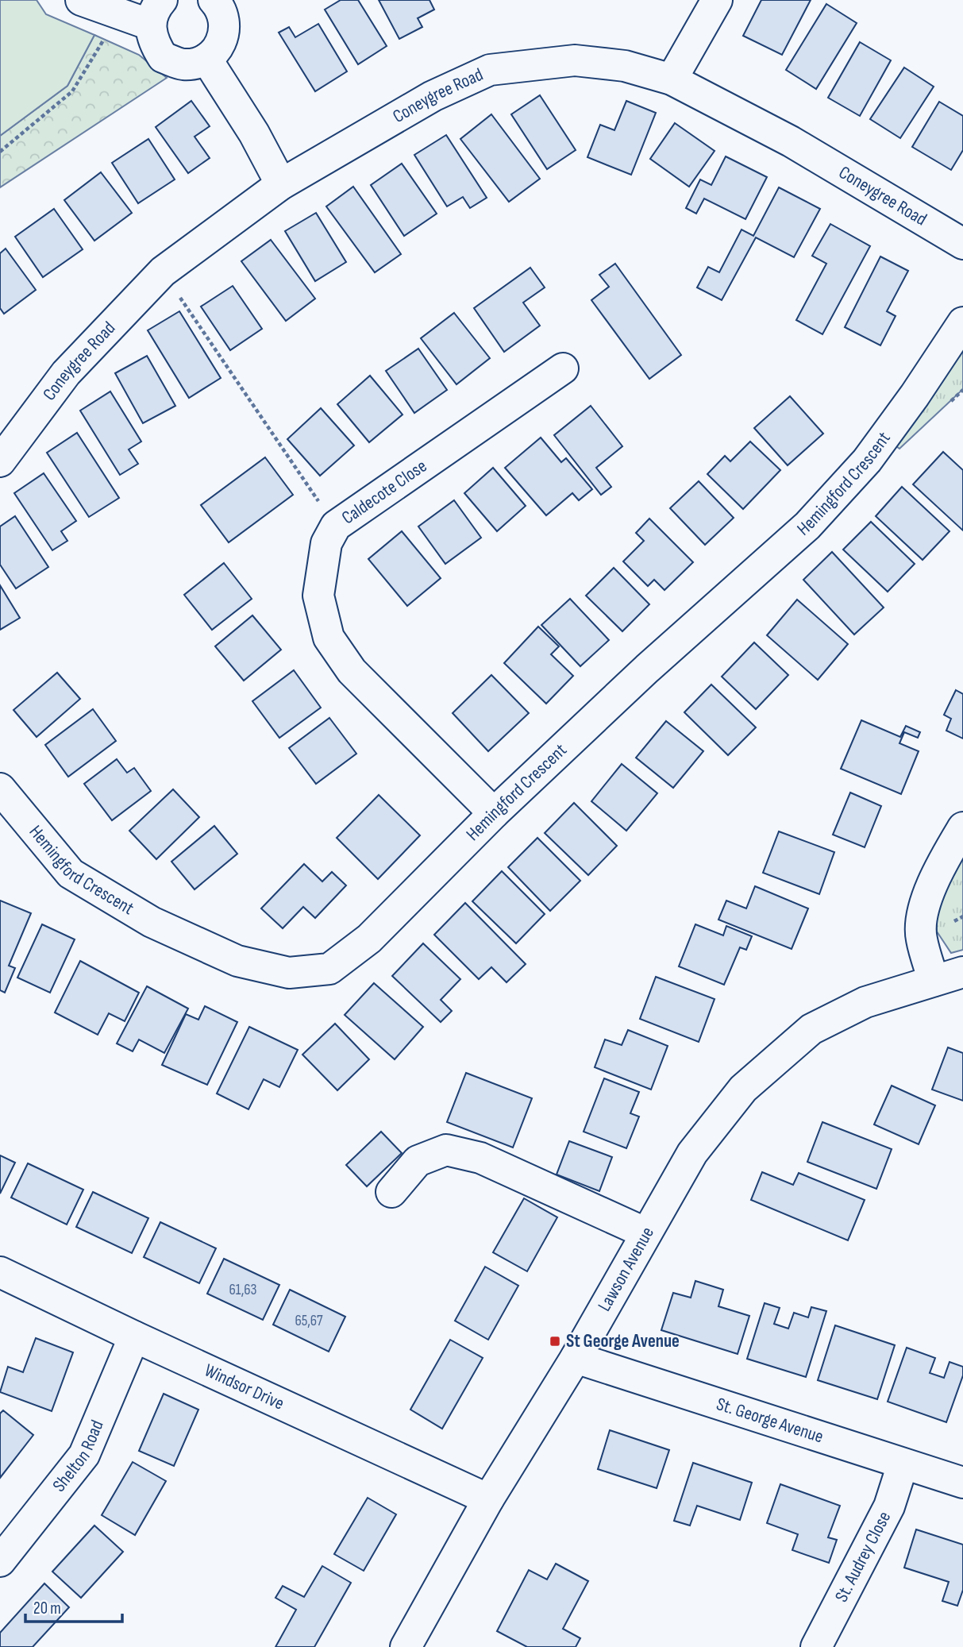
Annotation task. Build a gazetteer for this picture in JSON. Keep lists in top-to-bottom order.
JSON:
{
  "streets": {
    "street": [
      "Coneygree Road",
      "Hemingford Crescent",
      "Caldecote Close",
      "Lawson Avenue",
      "Windsor Drive",
      "St. George Avenue",
      "Shelton Road",
      "St. Audrey Close"
    ]
  },
  "crossings": [
    ["Hemingford Crescent", "Caldecote Close"],
    ["Lawson Avenue", "Windsor Drive"],
    ["Lawson Avenue", "St. George Avenue"],
    ["Windsor Drive", "Shelton Road"],
    ["St. George Avenue", "St. Audrey Close"]
  ],
  "places": {
    "transit": ["St George Avenue"]
  },
  "house_numbers": ["61,63", "65,67"],
  "scale_bar": "20 m"
}
